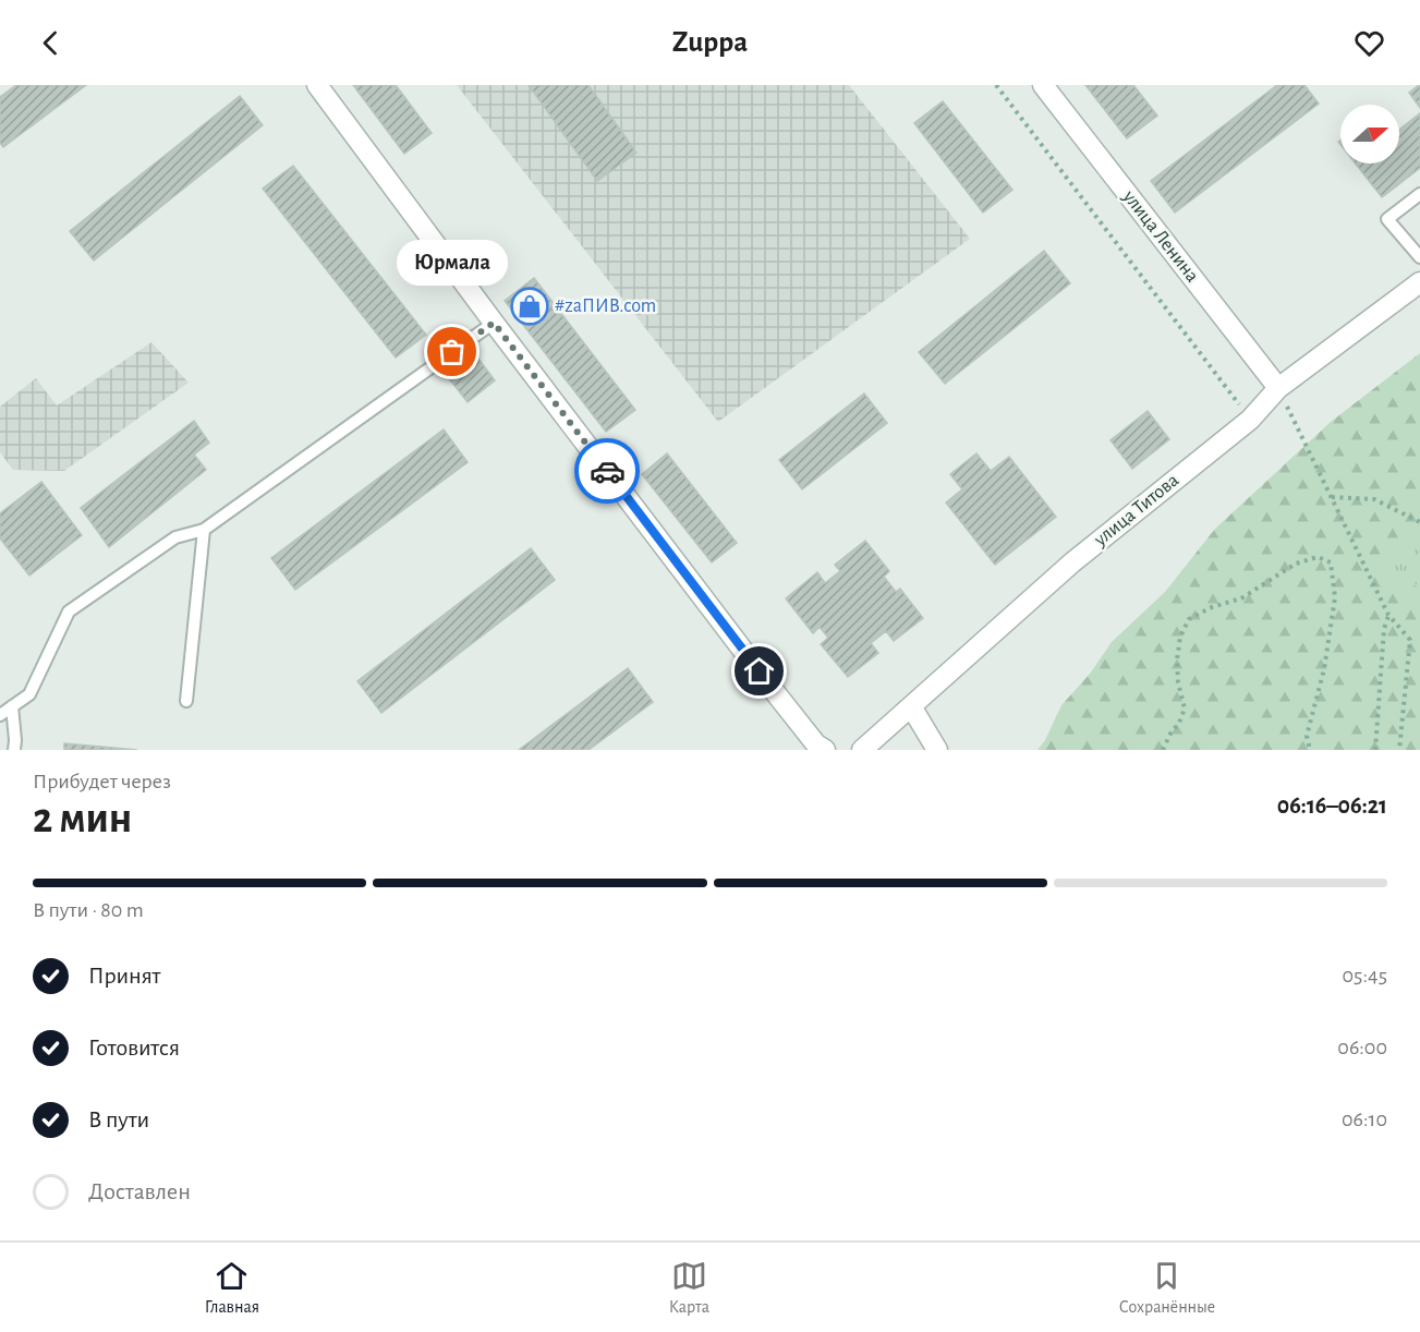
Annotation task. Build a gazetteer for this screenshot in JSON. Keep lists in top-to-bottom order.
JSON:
{
  "streets": {
    "street": ["улица Ленина", "улица Титова"]
  },
  "crossings": [
    ["улица Ленина", "улица Титова"]
  ],
  "places": {
    "shop": ["#zaПИВ.com"],
    "other": ["Юрмала"]
  },
  "north": "right",
  "page": {
    "header": "Zuppa",
    "bubble": "Юрмала",
    "heading": ["2 мин", "Прибудет через", "06:16–06:21"],
    "bar": "В пути · 80 m",
    "list": [
      ["Принят", "05:45"],
      ["Готовится", "06:00"],
      ["В пути", "06:10"],
      "Доставлен"
    ],
    "tabs": ["Главная", "Карта", "Сохранённые"]
  }
}
